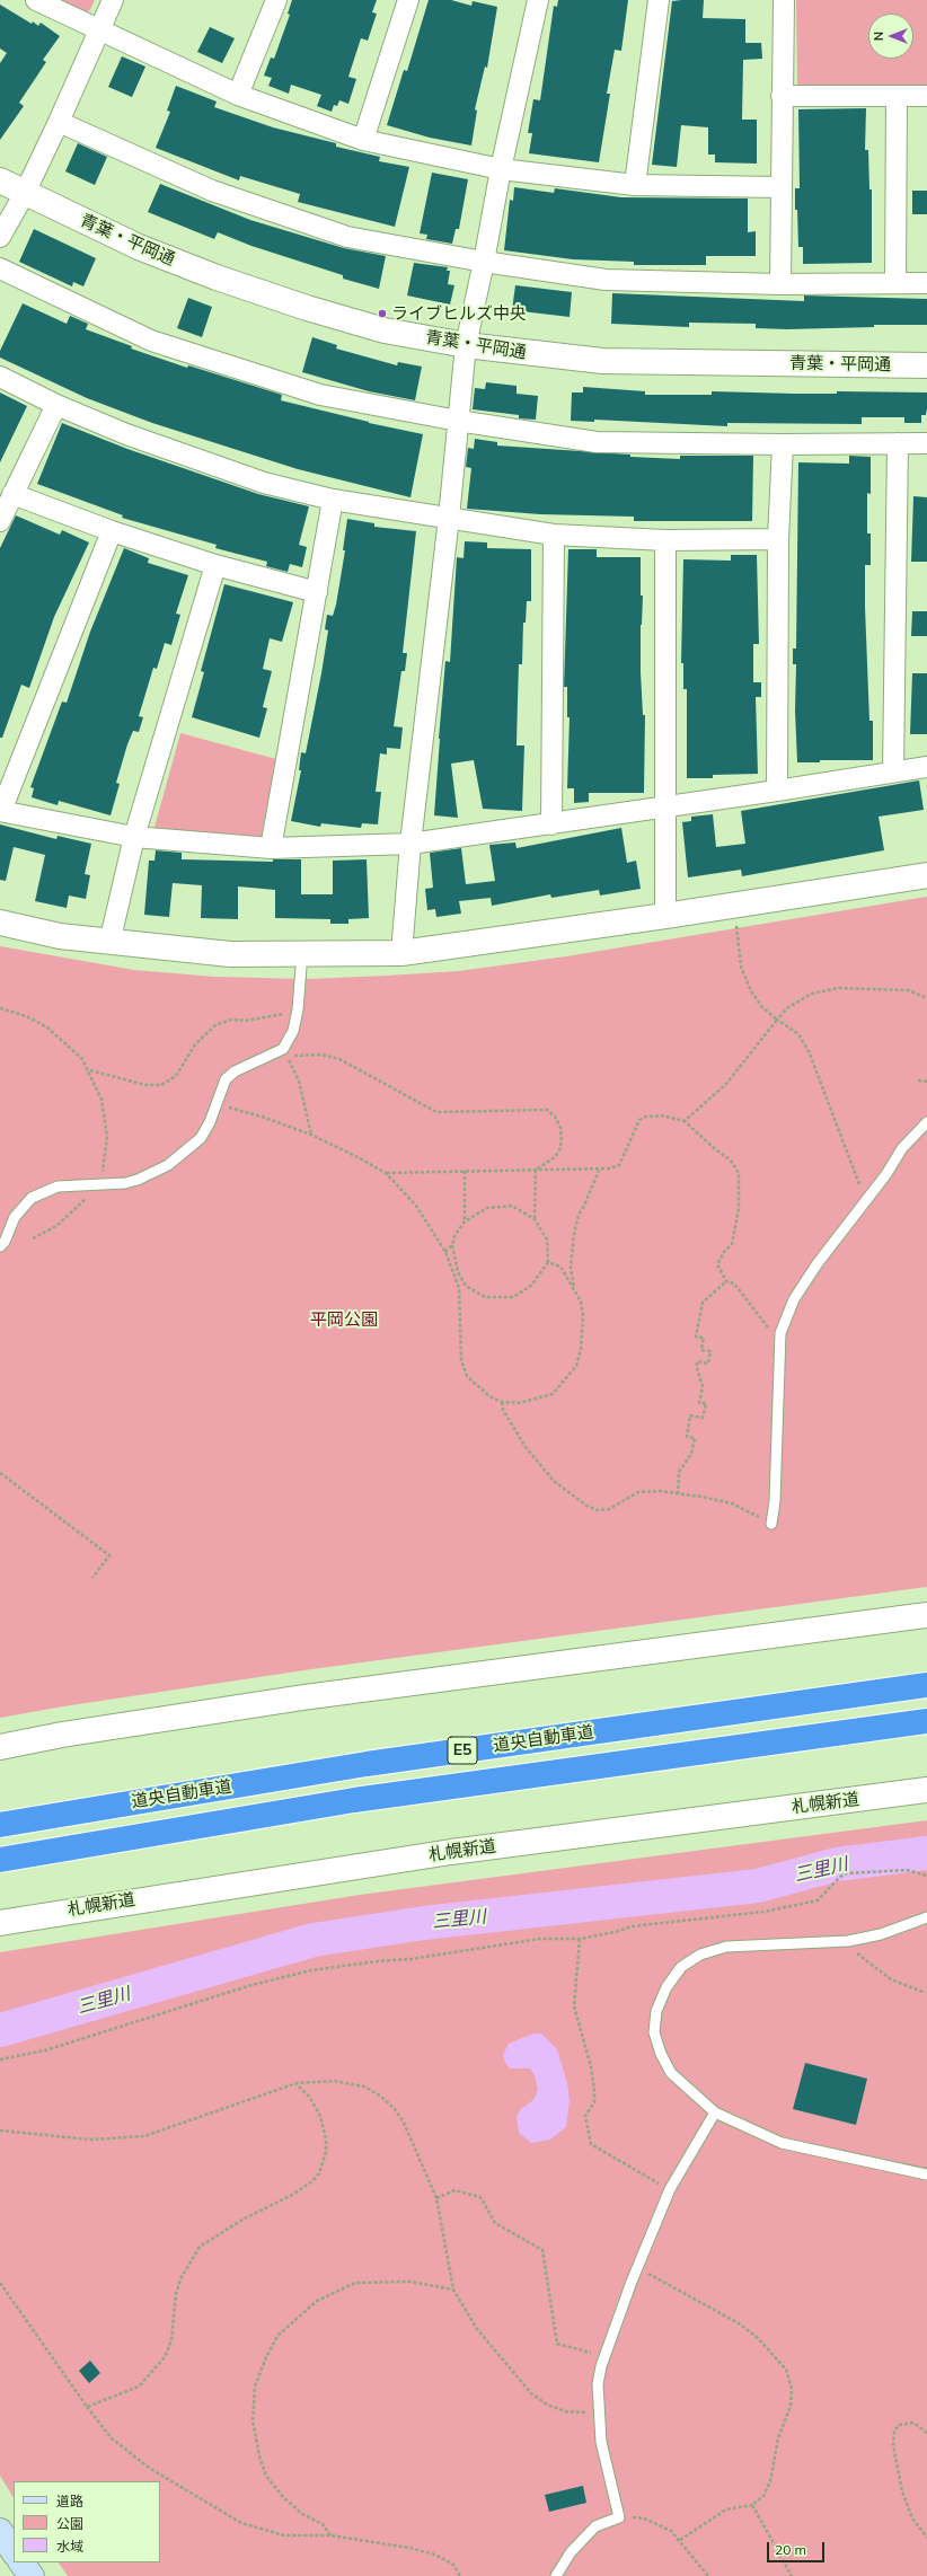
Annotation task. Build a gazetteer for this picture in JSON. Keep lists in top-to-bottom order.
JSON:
{
  "streets": {
    "highway": ["道央自動車道", "E5"],
    "street": ["青葉・平岡通", "札幌新道"]
  },
  "water": ["三里川"],
  "parks": ["平岡公園"],
  "places": ["ライブヒルズ中央"],
  "legend": ["道路", "公園", "水域"],
  "scale_bar": "20 m",
  "north": "left"
}
